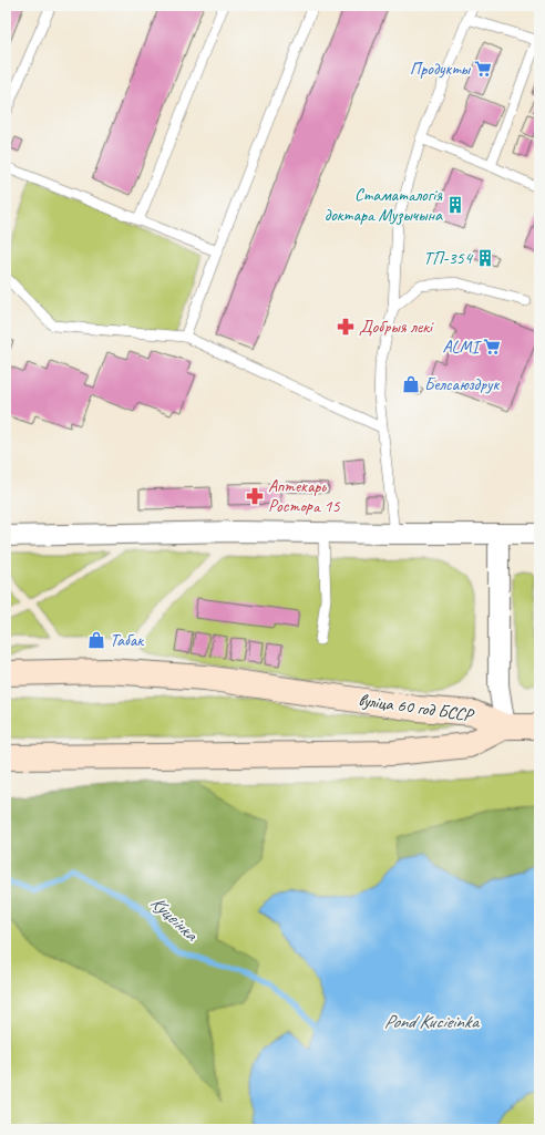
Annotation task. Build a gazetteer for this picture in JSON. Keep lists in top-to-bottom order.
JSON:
{
  "streets": {
    "main road": ["вуліца 60 год БССР"]
  },
  "water": ["Куцеінка", "Pond Kucieinka"],
  "places": {
    "supermarket": ["Продукты", "ALMI"],
    "building": ["Стаматалогія доктара Музычына", "ТП-354"],
    "pharmacy": ["Добрыя лекі", "Аптекарь Ростора 15"],
    "shop": ["Белсаюздрук", "Табак"]
  }
}
